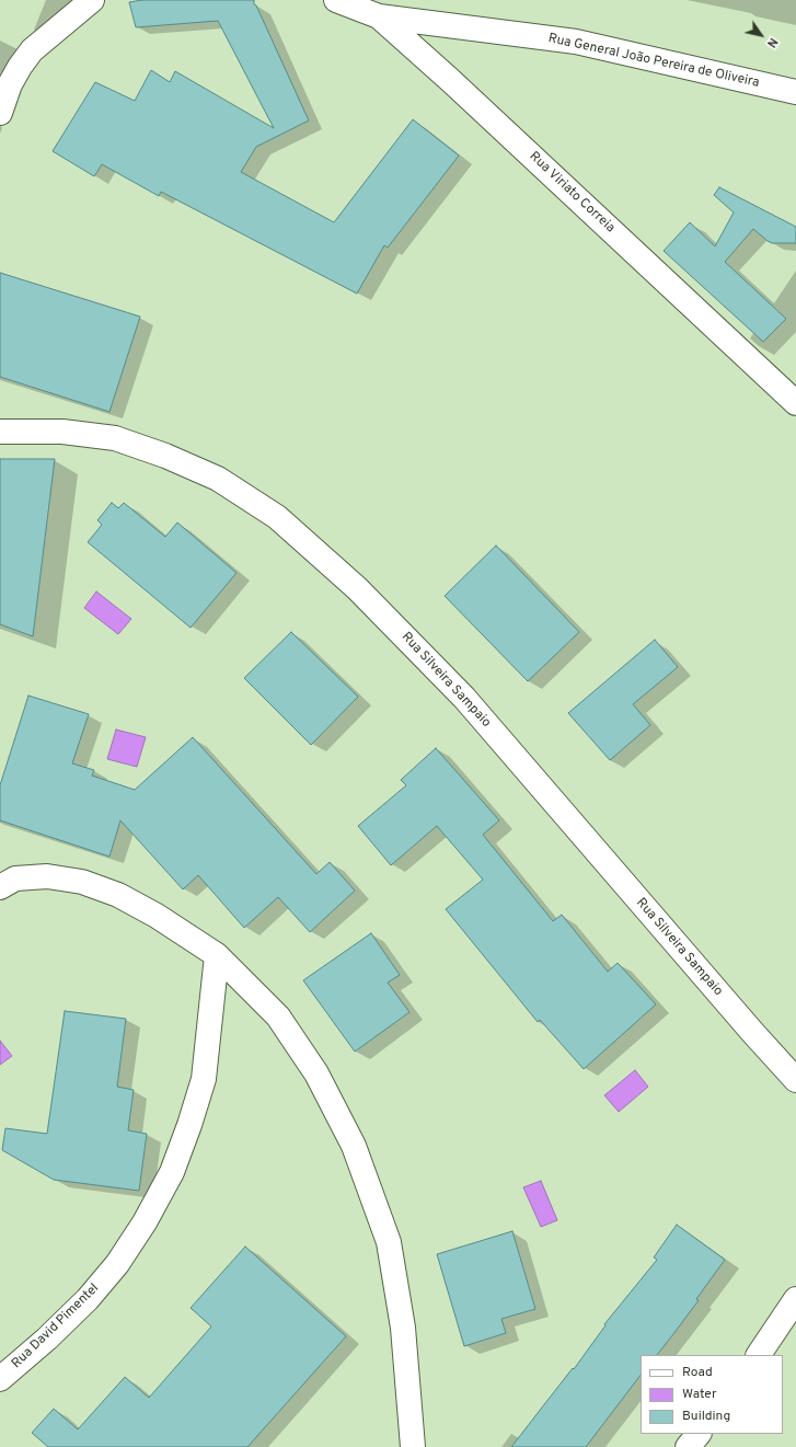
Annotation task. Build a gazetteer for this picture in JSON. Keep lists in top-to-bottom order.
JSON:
{
  "streets": {
    "street": [
      "Rua General João Pereira de Oliveira",
      "Rua Viriato Correia",
      "Rua Silveira Sampaio",
      "Rua David Pimentel"
    ]
  },
  "crossings": [
    ["Rua General João Pereira de Oliveira", "Rua Viriato Correia"]
  ],
  "legend": ["Road", "Water", "Building"],
  "north": "bottom right"
}
